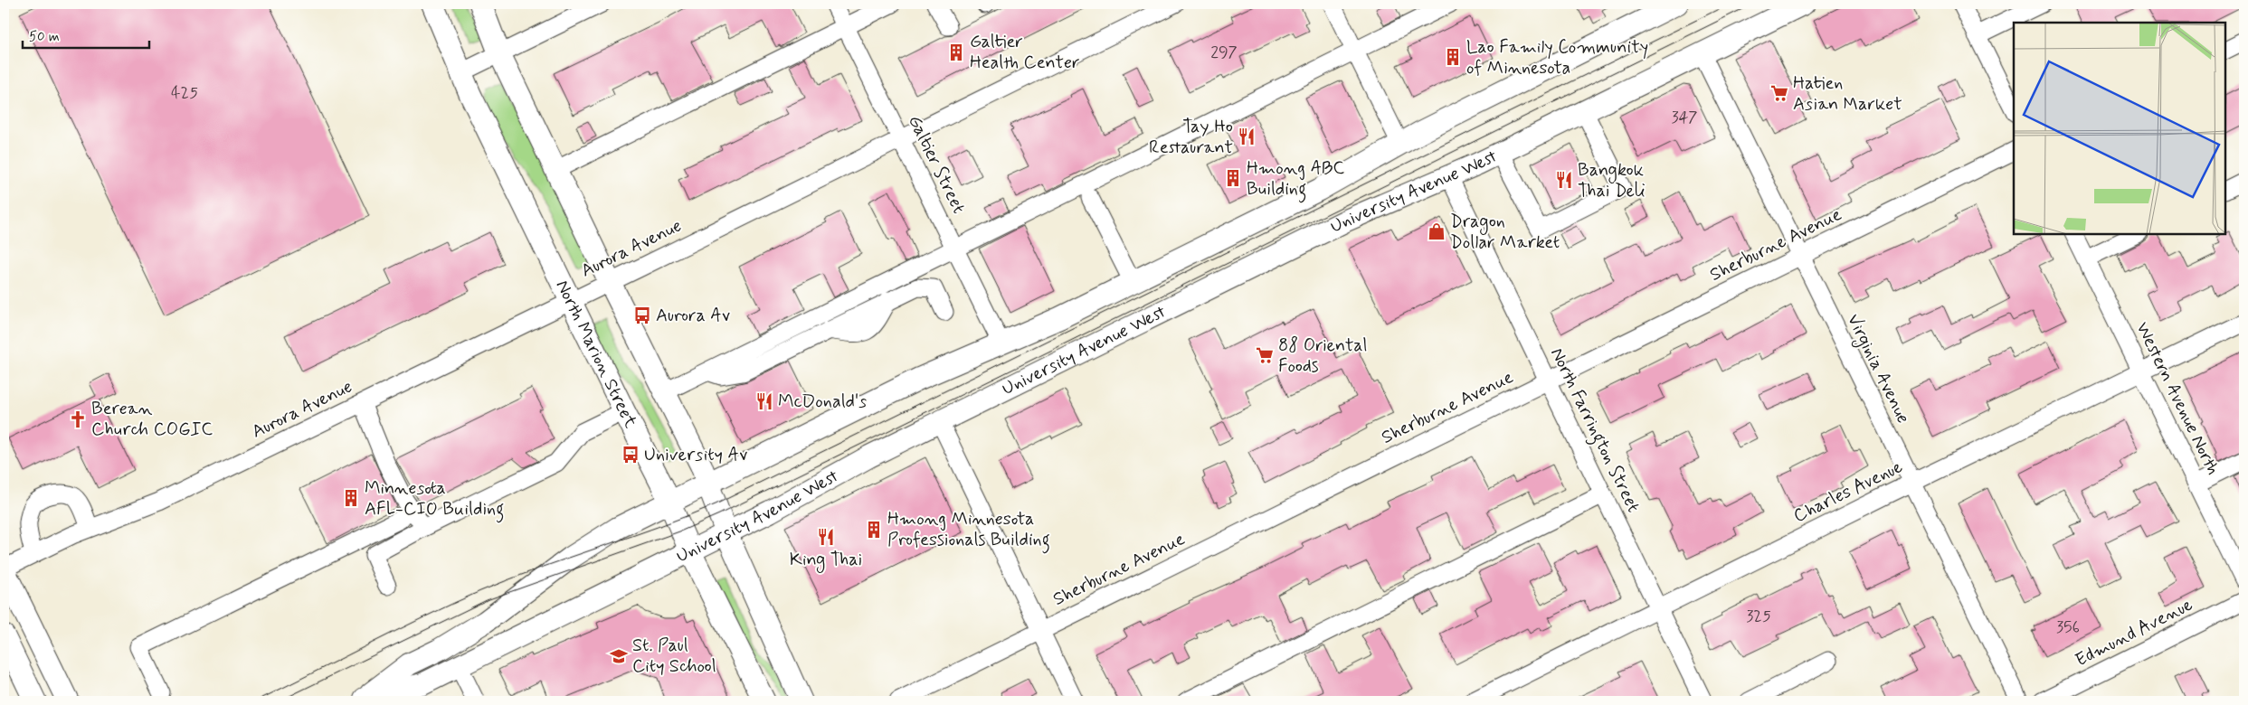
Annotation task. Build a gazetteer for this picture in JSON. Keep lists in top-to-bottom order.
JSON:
{
  "streets": {
    "main road": ["University Avenue West", "North Marion Street"],
    "street": [
      "Galtier Street",
      "Sherburne Avenue",
      "Aurora Avenue",
      "Virginia Avenue",
      "Western Avenue North",
      "North Farrington Street",
      "Charles Avenue",
      "Edmund Avenue"
    ]
  },
  "crossings": [
    ["Galtier Street", "University Avenue West"],
    ["Galtier Street", "Aurora Avenue"],
    ["University Avenue West", "North Marion Street"],
    ["University Avenue West", "Virginia Avenue"],
    ["University Avenue West", "North Farrington Street"],
    ["Sherburne Avenue", "Virginia Avenue"],
    ["Sherburne Avenue", "North Farrington Street"],
    ["Aurora Avenue", "North Marion Street"],
    ["Virginia Avenue", "Charles Avenue"],
    ["Western Avenue North", "Charles Avenue"],
    ["North Farrington Street", "Charles Avenue"]
  ],
  "places": {
    "building": [
      "Galtier Health Center",
      "Lao Family Community of Minnesota",
      "Hmong ABC Building",
      "Minnesota AFL-CIO Building",
      "Hmong Minnesota Professionals Building"
    ],
    "supermarket": ["Hatien Asian Market", "88 Oriental Foods"],
    "restaurant": [
      "Tay Ho Restaurant",
      "Bangkok Thai Deli",
      "McDonald's",
      "King Thai"
    ],
    "shop": ["Dragon Dollar Market"],
    "bus stop": ["Aurora Av", "University Av"],
    "church": ["Berean Church COGIC"],
    "school or university": ["St. Paul City School"]
  },
  "house_numbers": [
    "297",
    "425",
    "347",
    "325",
    "356"
  ],
  "scale_bar": "50 m"
}
